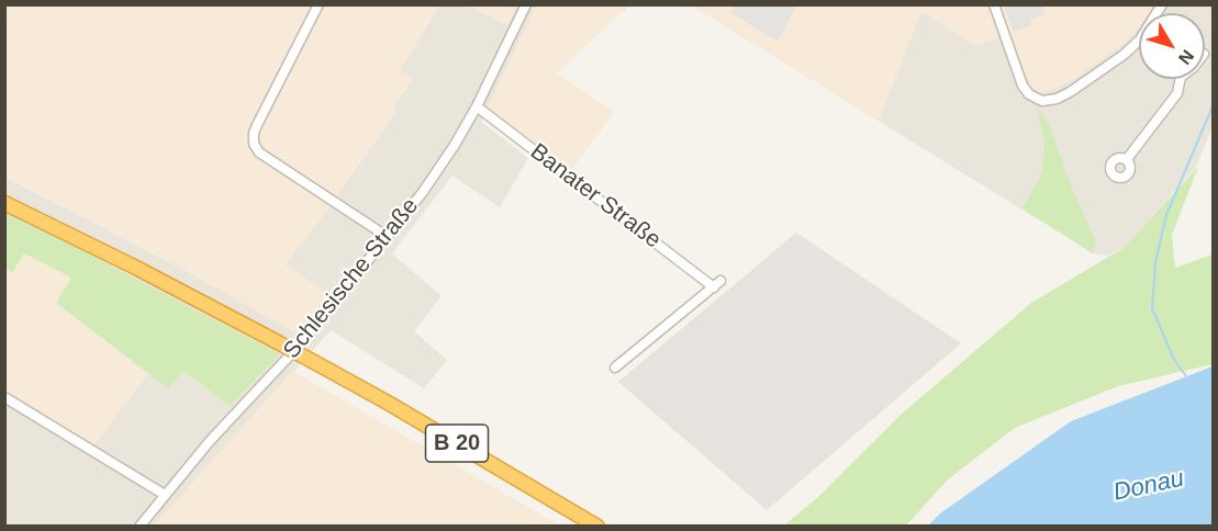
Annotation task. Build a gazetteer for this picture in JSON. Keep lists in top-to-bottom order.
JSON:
{
  "streets": {
    "highway": ["B 20"],
    "street": ["Banater Straße", "Schlesische Straße"]
  },
  "crossings": [
    ["Banater Straße", "Schlesische Straße"]
  ],
  "water": ["Donau"],
  "north": "bottom right"
}
